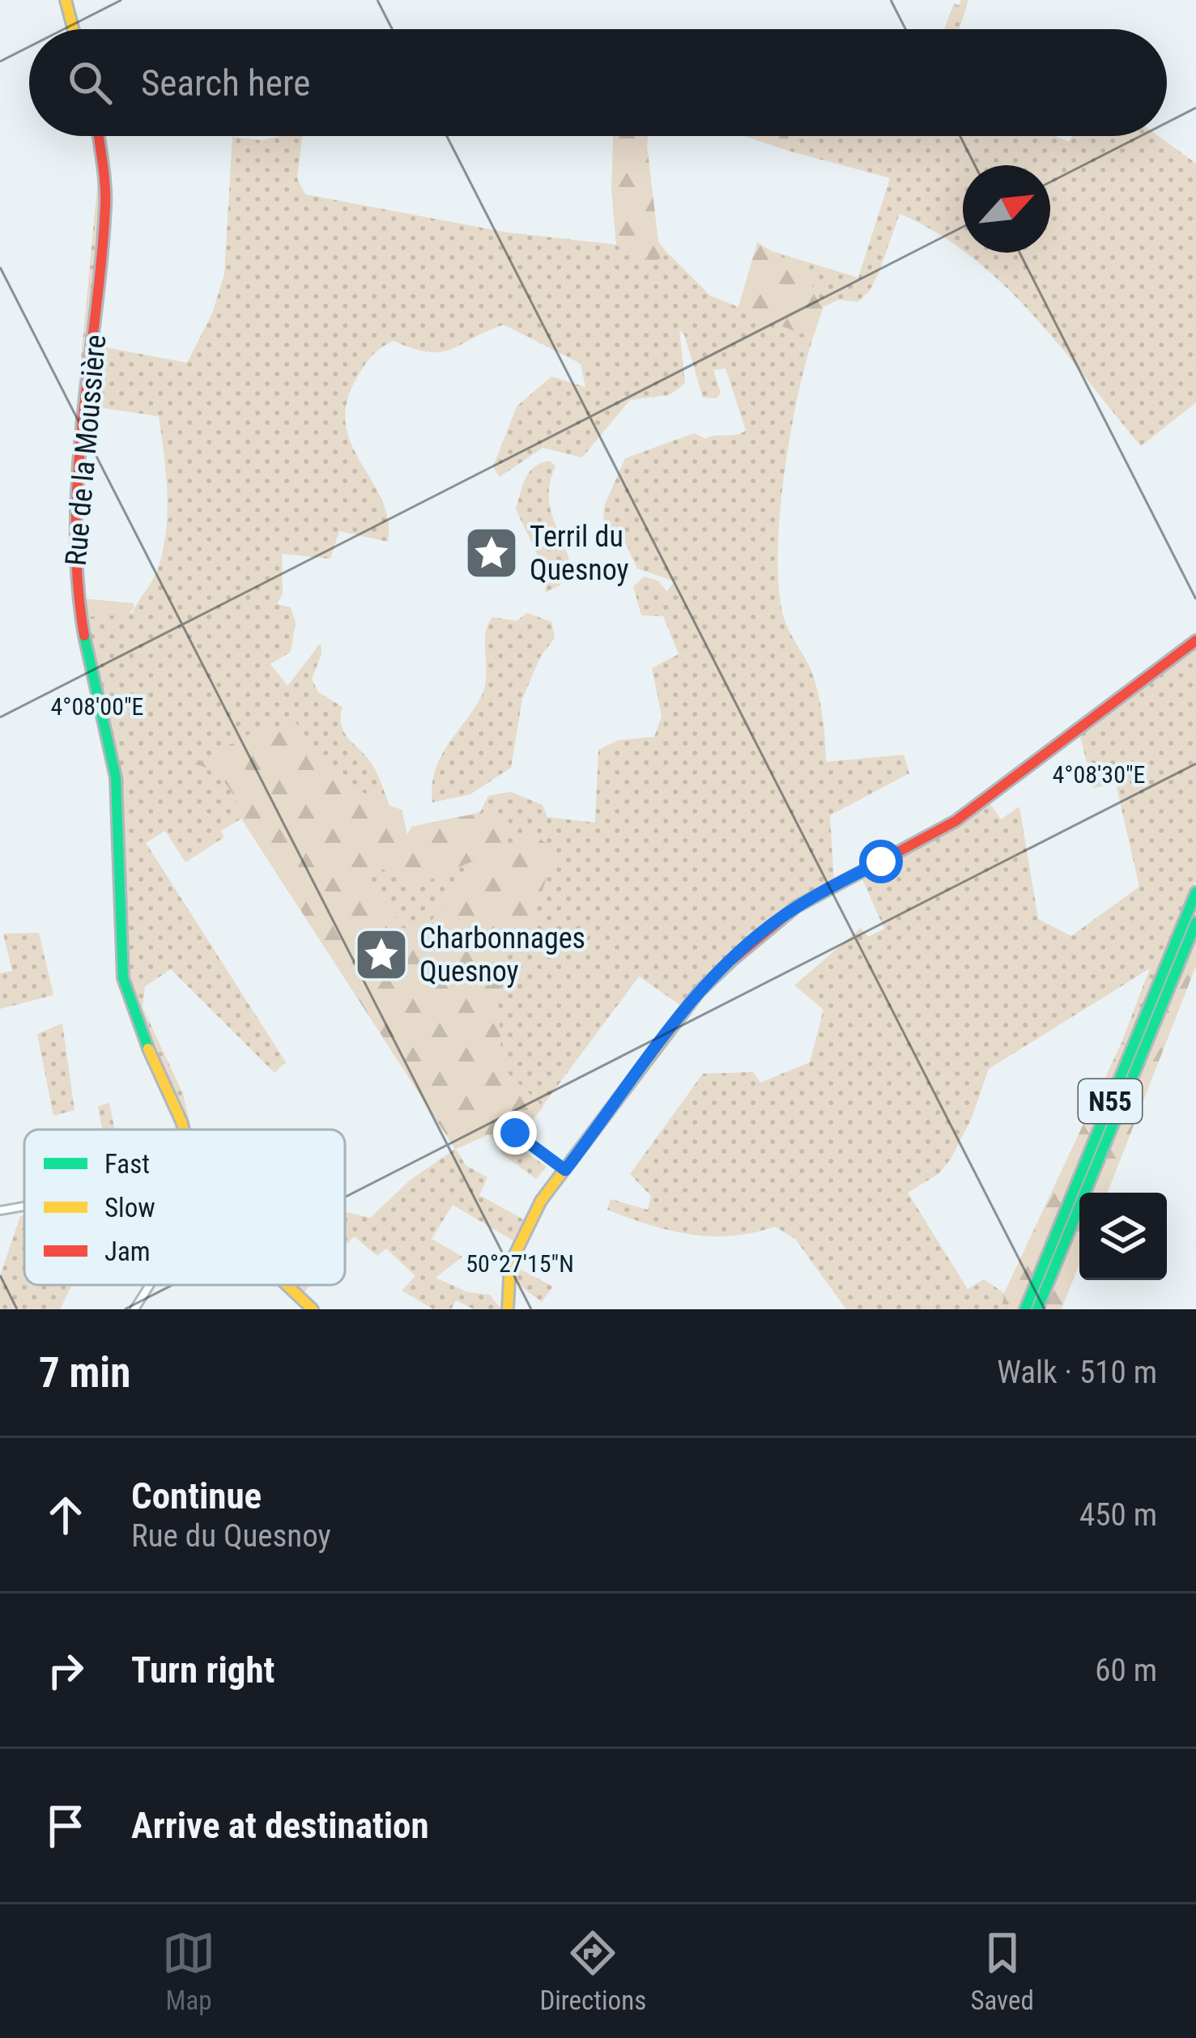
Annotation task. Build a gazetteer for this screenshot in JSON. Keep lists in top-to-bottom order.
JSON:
{
  "streets": {
    "main road": ["Rue de la Moussière", "N55"]
  },
  "places": {
    "place": ["Terril du Quesnoy", "Charbonnages Quesnoy"]
  },
  "legend": ["Fast", "Slow", "Jam"],
  "north": "top right",
  "page": {
    "search": "Search here",
    "heading": ["7 min", "Walk · 510 m"],
    "list": [
      ["Continue", "Rue du Quesnoy", "450 m"],
      ["Turn right", "60 m"],
      "Arrive at destination"
    ],
    "nav": ["Map", "Directions", "Saved"]
  },
  "coordinates": ["4°08'00\"E", "4°08'30\"E", "50°27'15\"N"]
}
